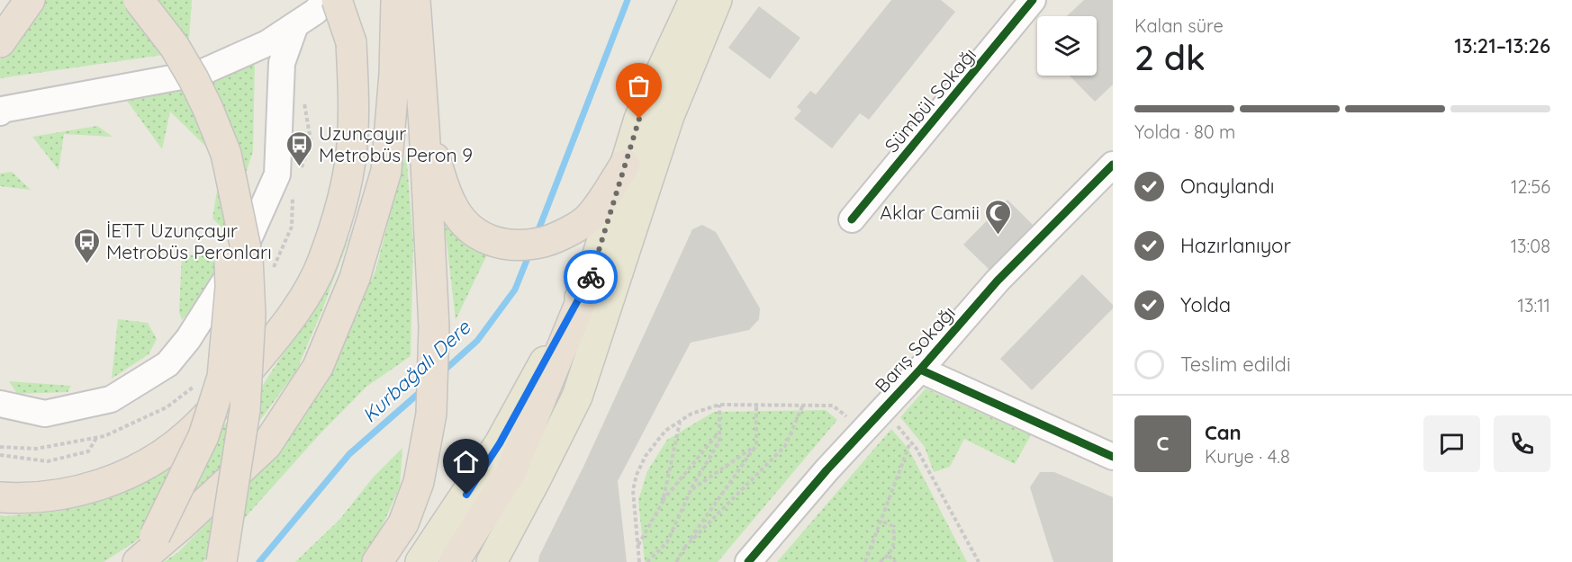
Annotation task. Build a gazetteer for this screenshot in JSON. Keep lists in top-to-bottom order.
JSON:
{
  "streets": {
    "street": ["Sümbül Sokağı", "Barış Sokağı"]
  },
  "water": ["Kurbağalı Dere"],
  "places": {
    "bus stop": ["Uzunçayır Metrobüs Peron 9", "İETT Uzunçayır Metrobüs Peronları"],
    "mosque": ["Aklar Camii"]
  },
  "page": {
    "heading": ["2 dk", "Kalan süre", "13:21–13:26"],
    "panel": ["Can", "Kurye · 4.8"],
    "bar": "Yolda · 80 m",
    "list": [
      ["Onaylandı", "12:56"],
      ["Hazırlanıyor", "13:08"],
      ["Yolda", "13:11"],
      "Teslim edildi"
    ],
    "round": "C"
  }
}
